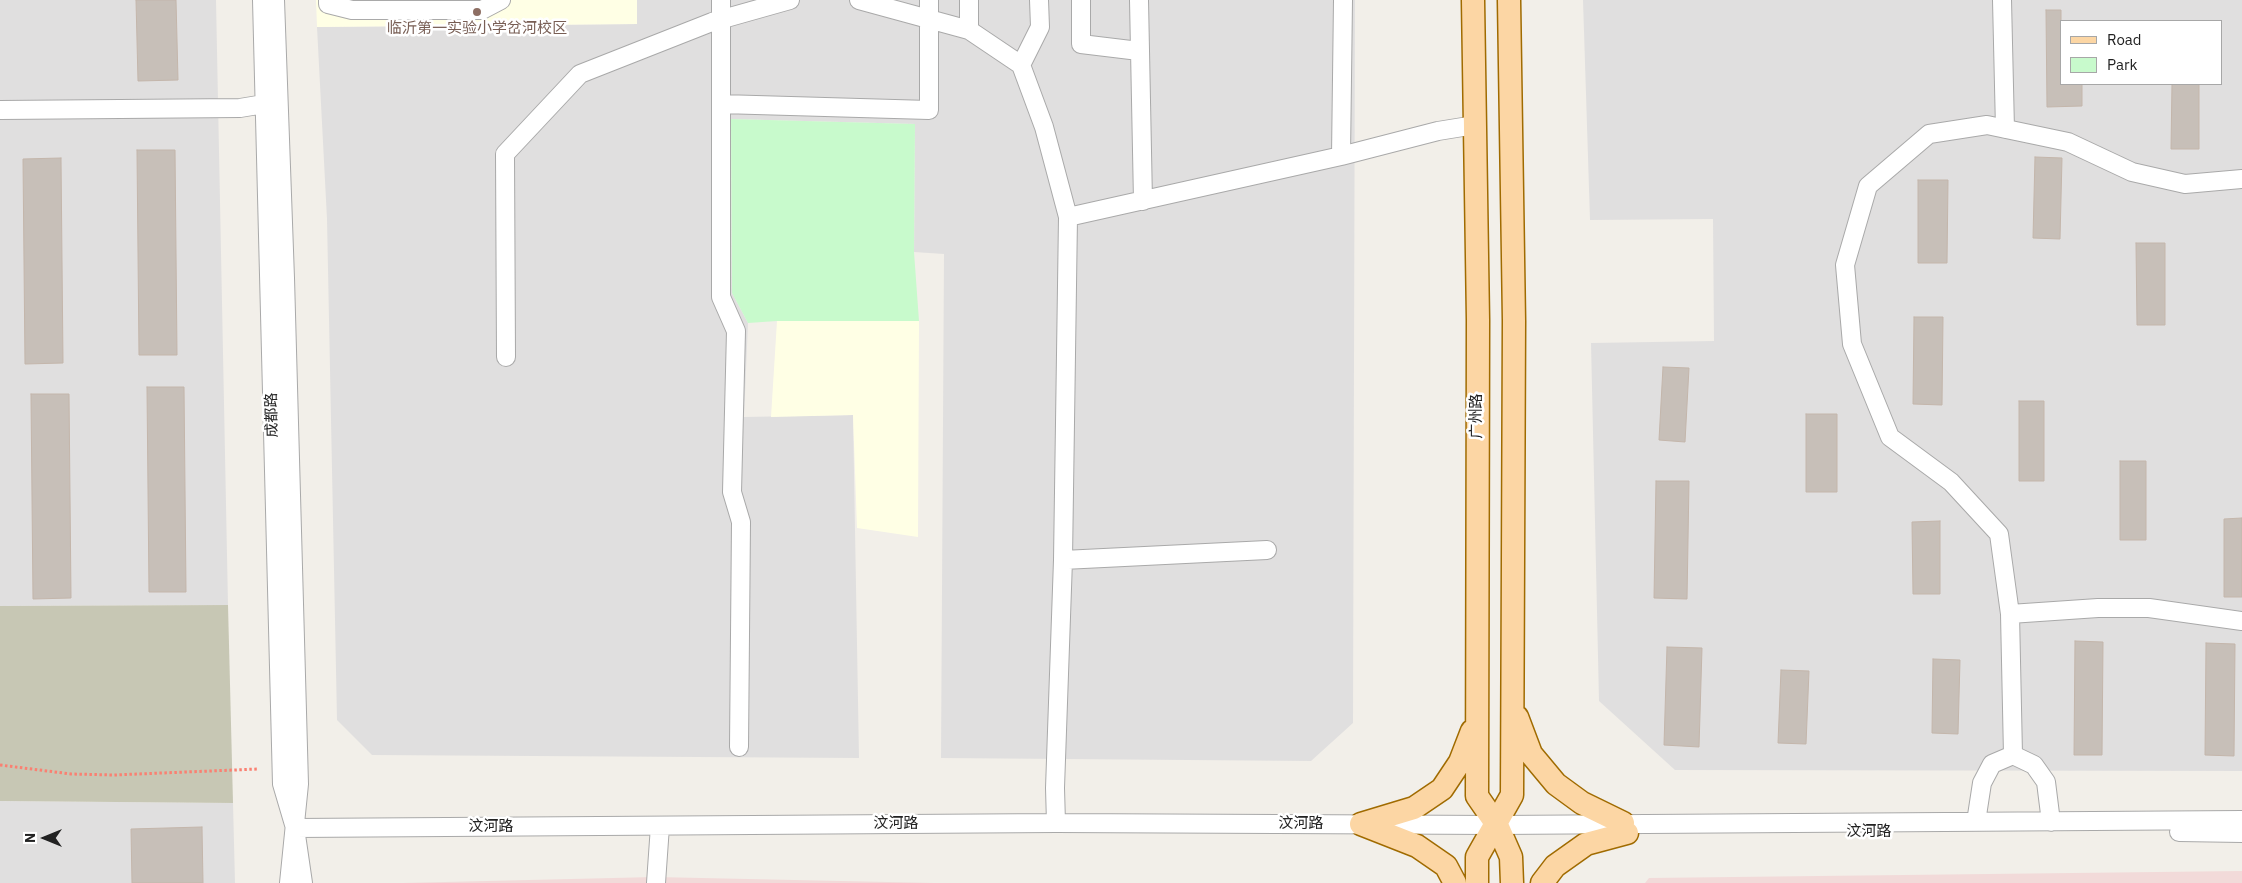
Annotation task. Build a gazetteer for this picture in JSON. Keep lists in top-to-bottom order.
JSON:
{
  "streets": {
    "main road": ["广州路"],
    "street": ["成都路", "汶河路"]
  },
  "crossings": [
    ["成都路", "汶河路"],
    ["广州路", "汶河路"]
  ],
  "places": ["临沂第一实验小学岔河校区"],
  "legend": ["Road", "Park"],
  "north": "left"
}
